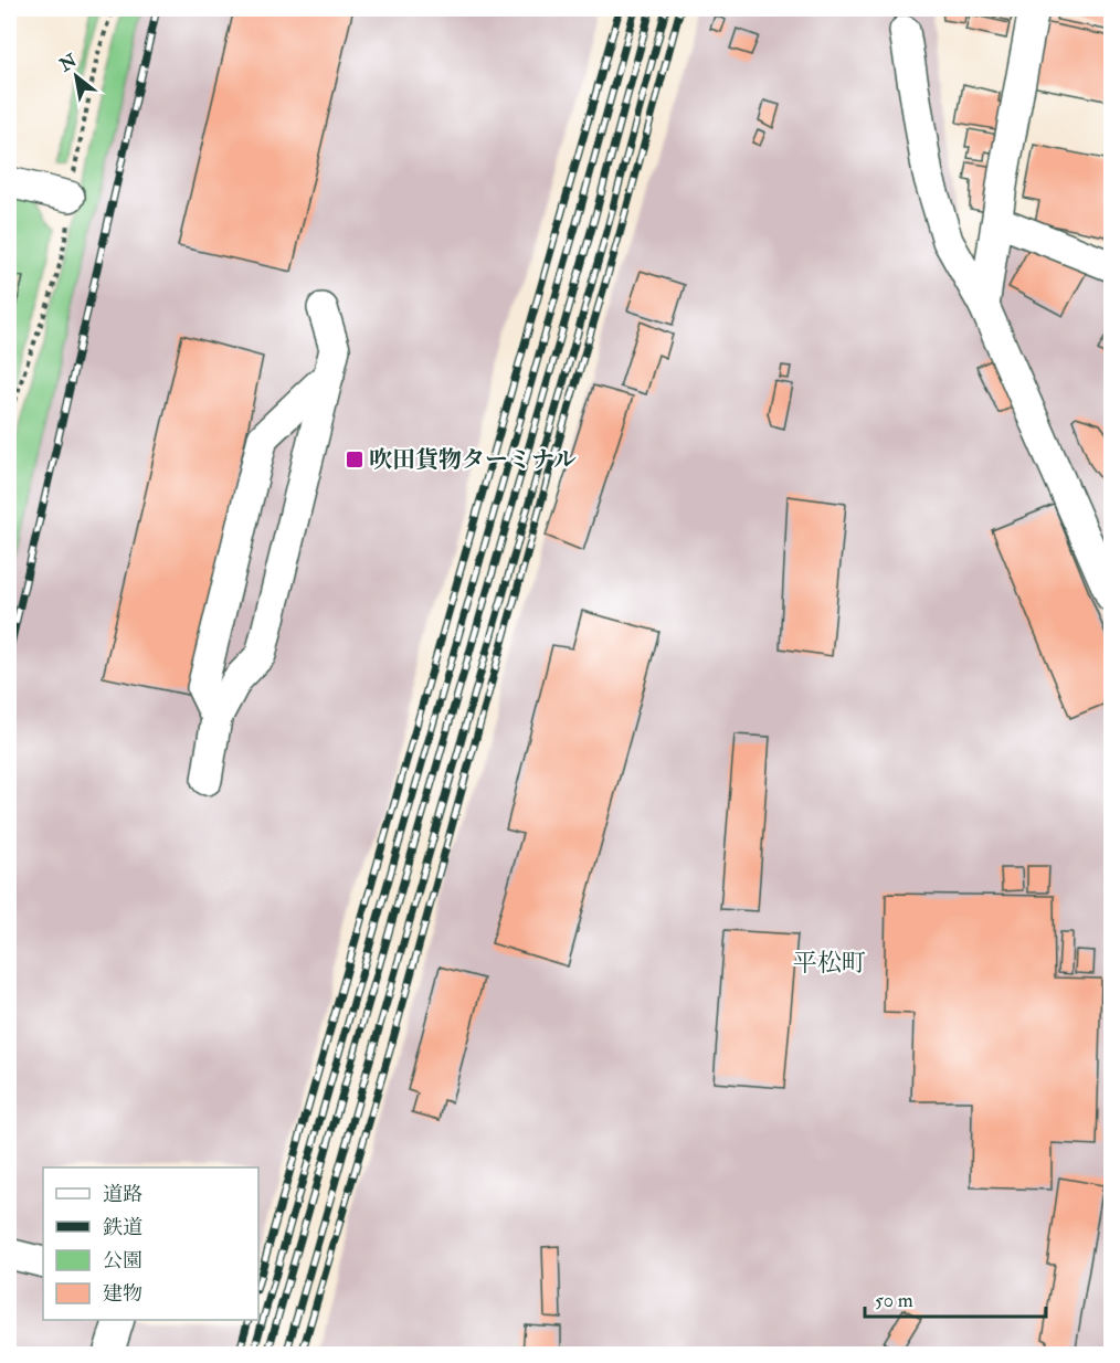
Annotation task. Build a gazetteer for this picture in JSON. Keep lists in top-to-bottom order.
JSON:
{
  "districts": ["平松町"],
  "places": {
    "transit": ["吹田貨物ターミナル"]
  },
  "legend": [
    "道路",
    "鉄道",
    "公園",
    "建物"
  ],
  "scale_bar": "50 m",
  "north": "top left"
}
